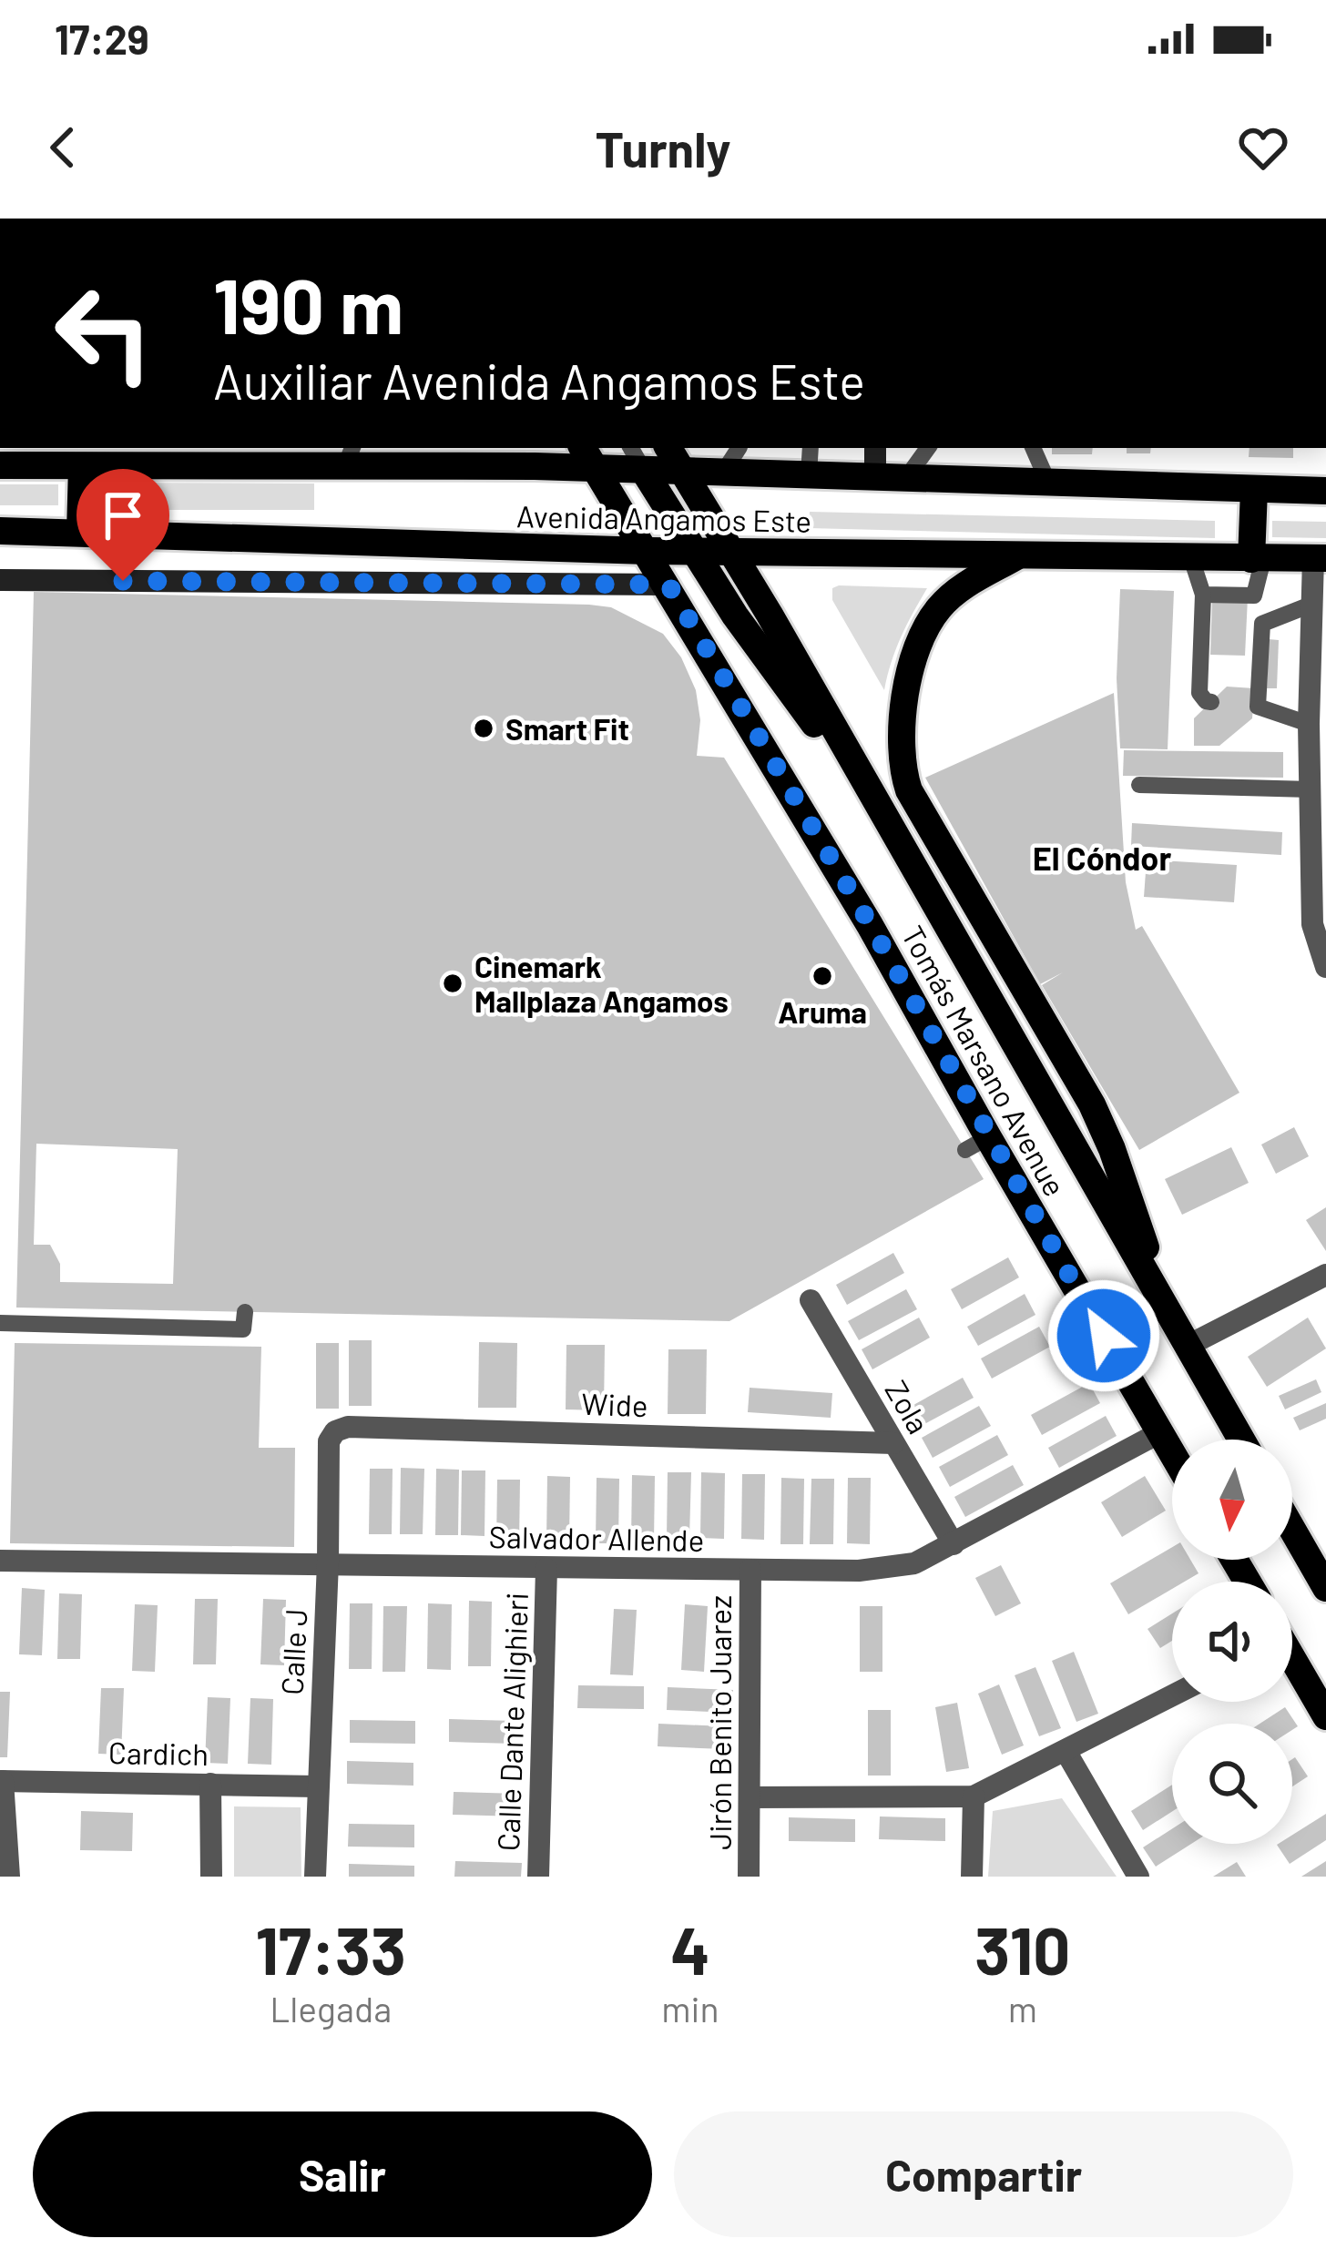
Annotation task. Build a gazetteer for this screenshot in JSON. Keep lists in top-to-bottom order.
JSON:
{
  "streets": {
    "main road": ["Avenida Angamos Este", "Tomás Marsano Avenue"],
    "street": [
      "Wide",
      "Zola",
      "Salvador Allende",
      "Calle J",
      "Calle Dante Alighieri",
      "Jirón Benito Juarez",
      "Cardich"
    ]
  },
  "crossings": [
    ["Avenida Angamos Este", "Tomás Marsano Avenue"],
    ["Tomás Marsano Avenue", "Salvador Allende"],
    ["Wide", "Zola"],
    ["Wide", "Calle J"],
    ["Zola", "Salvador Allende"],
    ["Salvador Allende", "Calle J"],
    ["Salvador Allende", "Calle Dante Alighieri"],
    ["Salvador Allende", "Jirón Benito Juarez"],
    ["Calle J", "Cardich"]
  ],
  "districts": ["El Cóndor"],
  "places": ["Smart Fit", "Aruma", "Cinemark Mallplaza Angamos"],
  "north": "bottom",
  "page": {
    "status": "17:29",
    "header": "Turnly",
    "turn": ["190 m", "Auxiliar Avenida Angamos Este"],
    "eta": [
      "17:33",
      "Llegada",
      "4",
      "min",
      "310",
      "m"
    ],
    "buttons": ["Salir", "Compartir"]
  }
}
